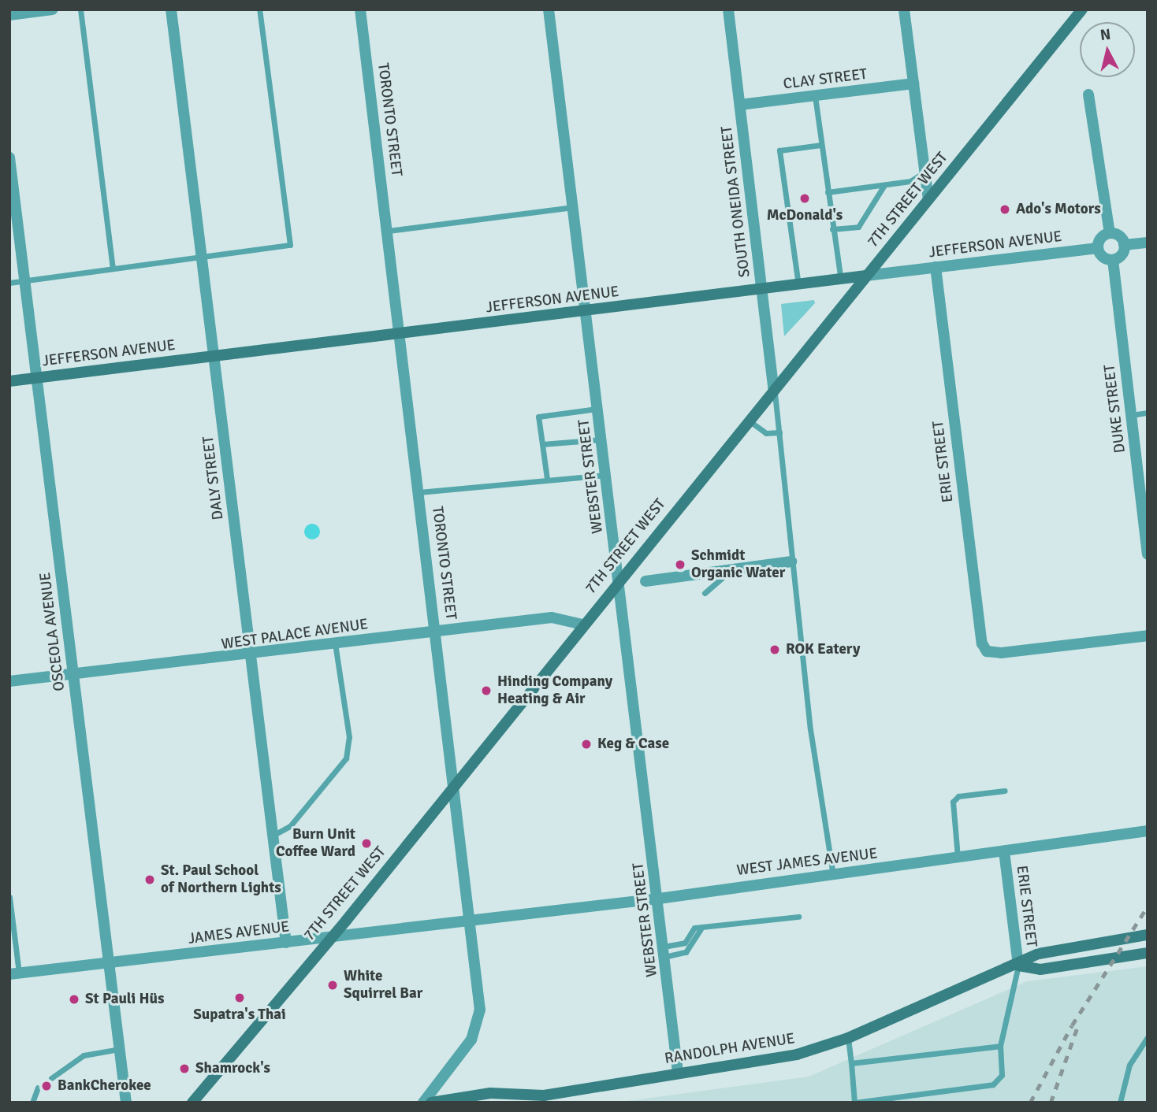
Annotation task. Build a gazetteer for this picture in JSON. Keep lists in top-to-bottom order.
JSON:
{
  "streets": {
    "street": [
      "CLAY STREET",
      "TORONTO STREET",
      "7TH STREET WEST",
      "SOUTH ONEIDA STREET",
      "JEFFERSON AVENUE",
      "DUKE STREET",
      "ERIE STREET",
      "WEBSTER STREET",
      "DALY STREET",
      "OSCEOLA AVENUE",
      "WEST PALACE AVENUE",
      "WEST JAMES AVENUE",
      "JAMES AVENUE",
      "RANDOLPH AVENUE"
    ]
  },
  "crossings": [
    ["CLAY STREET", "SOUTH ONEIDA STREET"],
    ["TORONTO STREET", "7TH STREET WEST"],
    ["TORONTO STREET", "JEFFERSON AVENUE"],
    ["TORONTO STREET", "WEST PALACE AVENUE"],
    ["TORONTO STREET", "WEST JAMES AVENUE"],
    ["TORONTO STREET", "JAMES AVENUE"],
    ["7TH STREET WEST", "SOUTH ONEIDA STREET"],
    ["7TH STREET WEST", "JEFFERSON AVENUE"],
    ["7TH STREET WEST", "WEBSTER STREET"],
    ["7TH STREET WEST", "WEST PALACE AVENUE"],
    ["7TH STREET WEST", "JAMES AVENUE"],
    ["SOUTH ONEIDA STREET", "JEFFERSON AVENUE"],
    ["JEFFERSON AVENUE", "DUKE STREET"],
    ["JEFFERSON AVENUE", "ERIE STREET"],
    ["JEFFERSON AVENUE", "WEBSTER STREET"],
    ["JEFFERSON AVENUE", "DALY STREET"],
    ["JEFFERSON AVENUE", "OSCEOLA AVENUE"],
    ["ERIE STREET", "WEST JAMES AVENUE"],
    ["ERIE STREET", "RANDOLPH AVENUE"],
    ["WEBSTER STREET", "WEST JAMES AVENUE"],
    ["WEBSTER STREET", "RANDOLPH AVENUE"],
    ["DALY STREET", "WEST PALACE AVENUE"],
    ["DALY STREET", "JAMES AVENUE"],
    ["OSCEOLA AVENUE", "WEST PALACE AVENUE"],
    ["OSCEOLA AVENUE", "JAMES AVENUE"],
    ["WEST JAMES AVENUE", "JAMES AVENUE"]
  ],
  "places": [
    "McDonald's",
    "Ado's Motors",
    "Schmidt Organic Water",
    "ROK Eatery",
    "Hinding Company Heating & Air",
    "Keg & Case",
    "Burn Unit Coffee Ward",
    "St. Paul School of Northern Lights",
    "White Squirrel Bar",
    "Supatra's Thai",
    "St Pauli Hüs",
    "Shamrock's",
    "BankCherokee"
  ],
  "north": "top"
}
